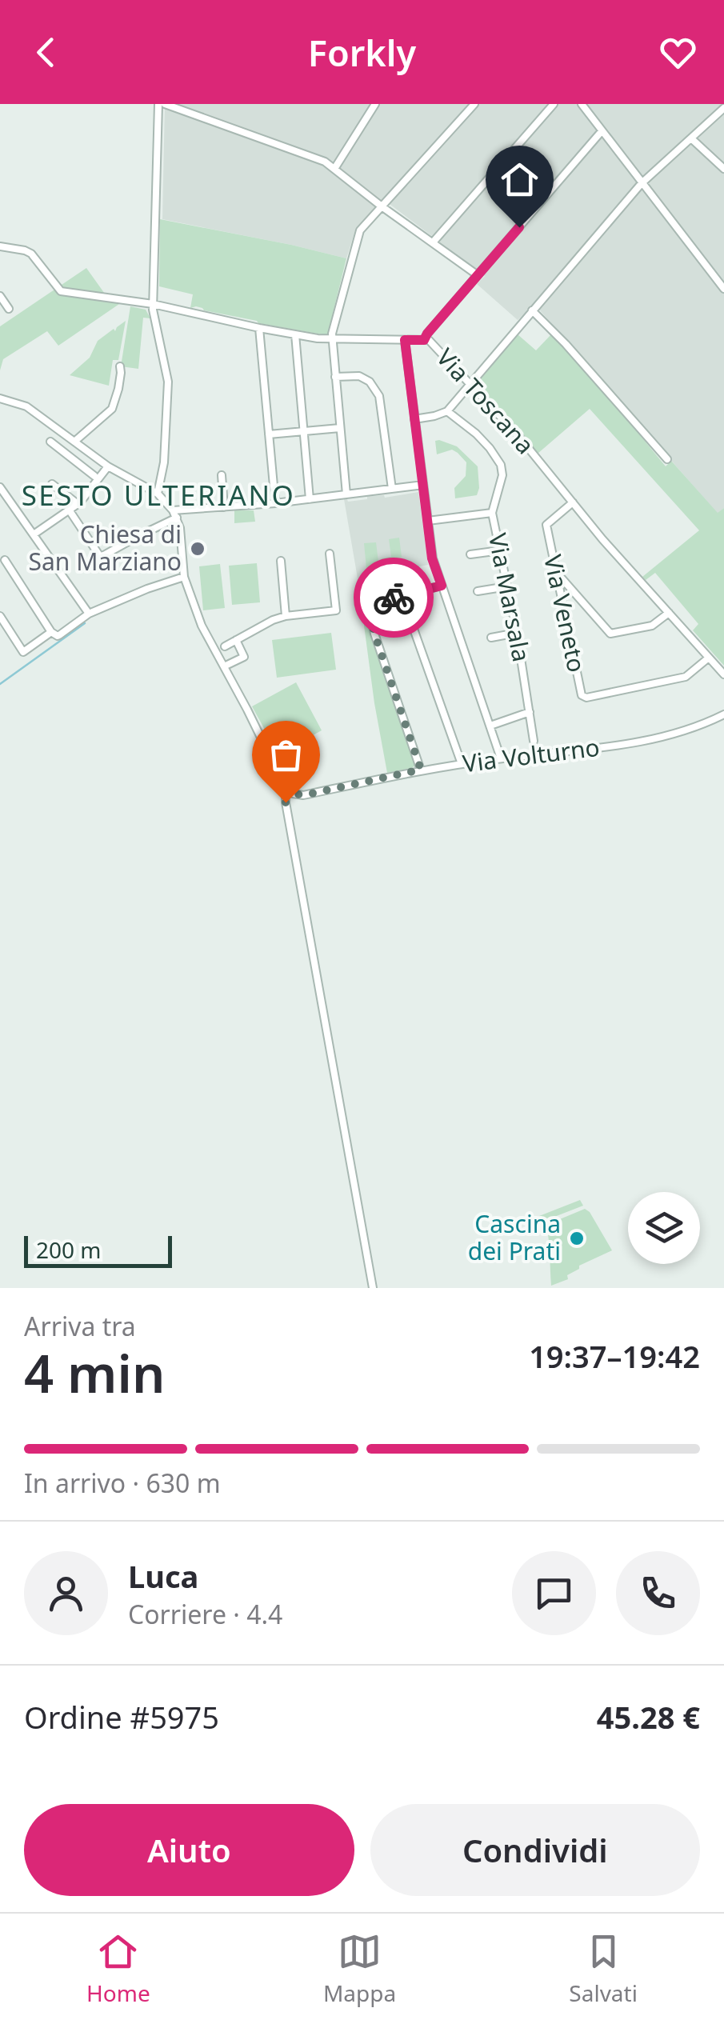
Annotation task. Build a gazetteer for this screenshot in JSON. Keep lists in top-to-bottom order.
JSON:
{
  "streets": {
    "street": [
      "Via Toscana",
      "Via Marsala",
      "Via Veneto",
      "Via Volturno"
    ]
  },
  "crossings": [
    ["Via Toscana", "Via Veneto"]
  ],
  "districts": ["SESTO ULTERIANO"],
  "places": ["Chiesa di San Marziano", "Cascina dei Prati"],
  "scale_bar": "200 m",
  "page": {
    "header": "Forkly",
    "scale": "200 m",
    "heading": ["4 min", "Arriva tra", "19:37–19:42"],
    "panel": [
      "Luca",
      "Corriere · 4.4",
      "Ordine #5975",
      "45.28 €"
    ],
    "bar": "In arrivo · 630 m",
    "buttons": ["Aiuto", "Condividi"],
    "tabs": ["Home", "Mappa", "Salvati"]
  }
}
